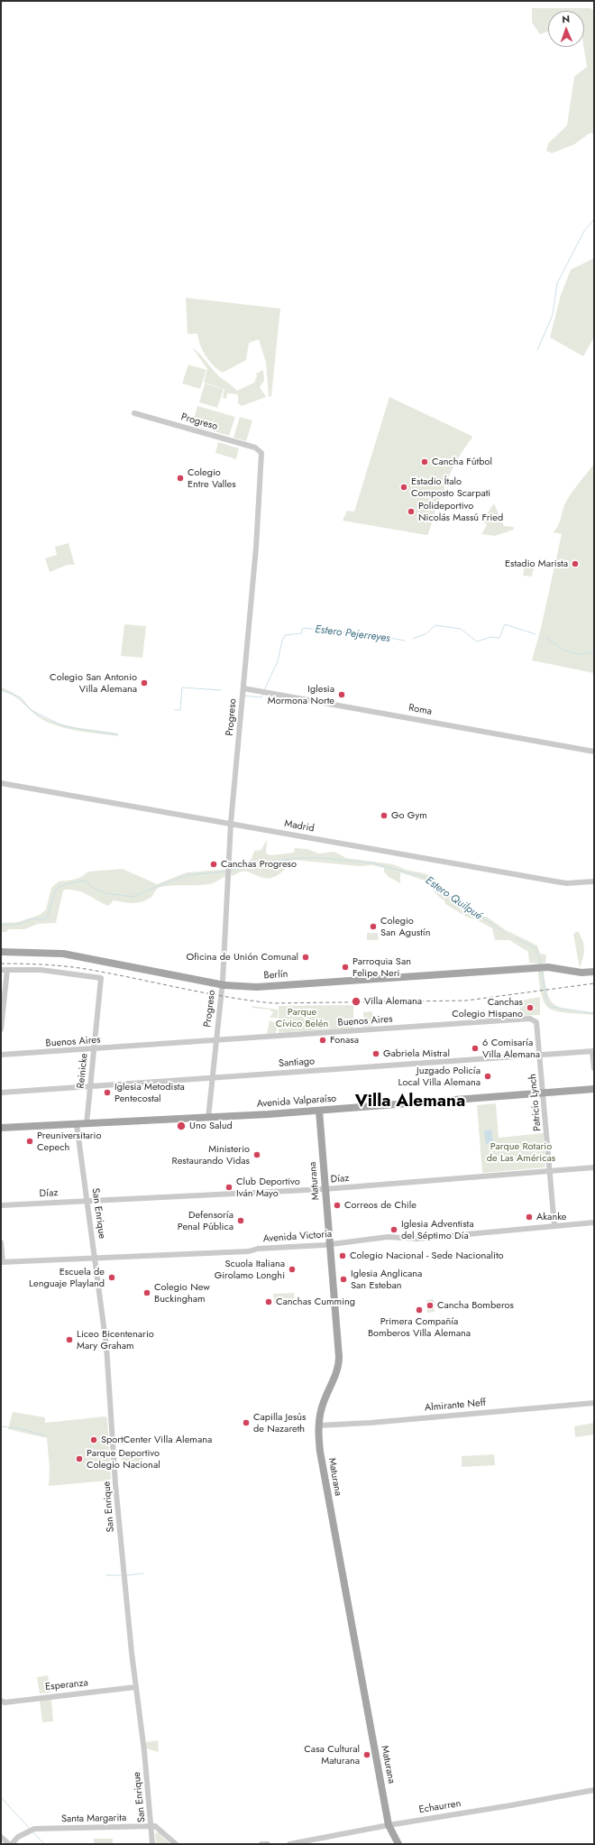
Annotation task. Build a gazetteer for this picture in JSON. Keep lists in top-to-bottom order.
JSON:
{
  "streets": {
    "main road": ["Berlín", "Avenida Valparaíso", "Maturana"],
    "street": [
      "Progreso",
      "Roma",
      "Madrid",
      "Buenos Aires",
      "Santiago",
      "Reinicke",
      "Patricio Lynch",
      "Díaz",
      "San Enrique",
      "Avenida Victoria",
      "Almirante Neff",
      "Esperanza",
      "Echaurren",
      "Santa Margarita"
    ]
  },
  "crossings": [
    ["Progreso", "Roma"],
    ["Progreso", "Madrid"],
    ["Progreso", "Buenos Aires"],
    ["Progreso", "Santiago"],
    ["Progreso", "Avenida Valparaíso"],
    ["Buenos Aires", "Reinicke"],
    ["Buenos Aires", "Patricio Lynch"],
    ["Santiago", "Reinicke"],
    ["Santiago", "Patricio Lynch"],
    ["Reinicke", "Avenida Valparaíso"],
    ["Avenida Valparaíso", "Patricio Lynch"],
    ["Avenida Valparaíso", "Maturana"],
    ["Avenida Valparaíso", "San Enrique"],
    ["Patricio Lynch", "Díaz"],
    ["Patricio Lynch", "Avenida Victoria"],
    ["Díaz", "Maturana"],
    ["Díaz", "San Enrique"],
    ["Maturana", "Avenida Victoria"],
    ["Maturana", "Almirante Neff"],
    ["Maturana", "Echaurren"],
    ["San Enrique", "Avenida Victoria"],
    ["San Enrique", "Esperanza"],
    ["San Enrique", "Santa Margarita"]
  ],
  "districts": ["Villa Alemana"],
  "water": ["Estero Pejerreyes", "Estero Quilpué"],
  "parks": ["Parque Cívico Belén", "Parque Rotario de Las Américas"],
  "places": [
    "Cancha Fútbol",
    "Colegio Entre Valles",
    "Estadio Ítalo Composto Scarpati",
    "Polideportivo Nicolás Massú Fried",
    "Estadio Marista",
    "Colegio San Antonio Villa Alemana",
    "Iglesia Mormona Norte",
    "Go Gym",
    "Canchas Progreso",
    "Colegio San Agustín",
    "Oficina de Unión Comunal",
    "Parroquia San Felipe Neri",
    "Villa Alemana",
    "Canchas Colegio Hispano",
    "Fonasa",
    "6 Comisaría Villa Alemana",
    "Gabriela Mistral",
    "Juzgado Policía Local Villa Alemana",
    "Iglesia Metodista Pentecostal",
    "Uno Salud",
    "Preuniversitario Cepech",
    "Ministerio Restaurando Vidas",
    "Club Deportivo Iván Mayo",
    "Correos de Chile",
    "Akanke",
    "Defensoría Penal Pública",
    "Iglesia Adventista del Séptimo Día",
    "Colegio Nacional - Sede Nacionalito",
    "Scuola Italiana Girolamo Longhi",
    "Escuela de Lenguaje Playland",
    "Iglesia Anglicana San Esteban",
    "Colegio New Buckingham",
    "Canchas Cumming",
    "Cancha Bomberos",
    "Primera Compañía Bomberos Villa Alemana",
    "Liceo Bicentenario Mary Graham",
    "Capilla Jesús de Nazareth",
    "SportCenter Villa Alemana",
    "Parque Deportivo Colegio Nacional",
    "Casa Cultural Maturana"
  ],
  "north": "top"
}
